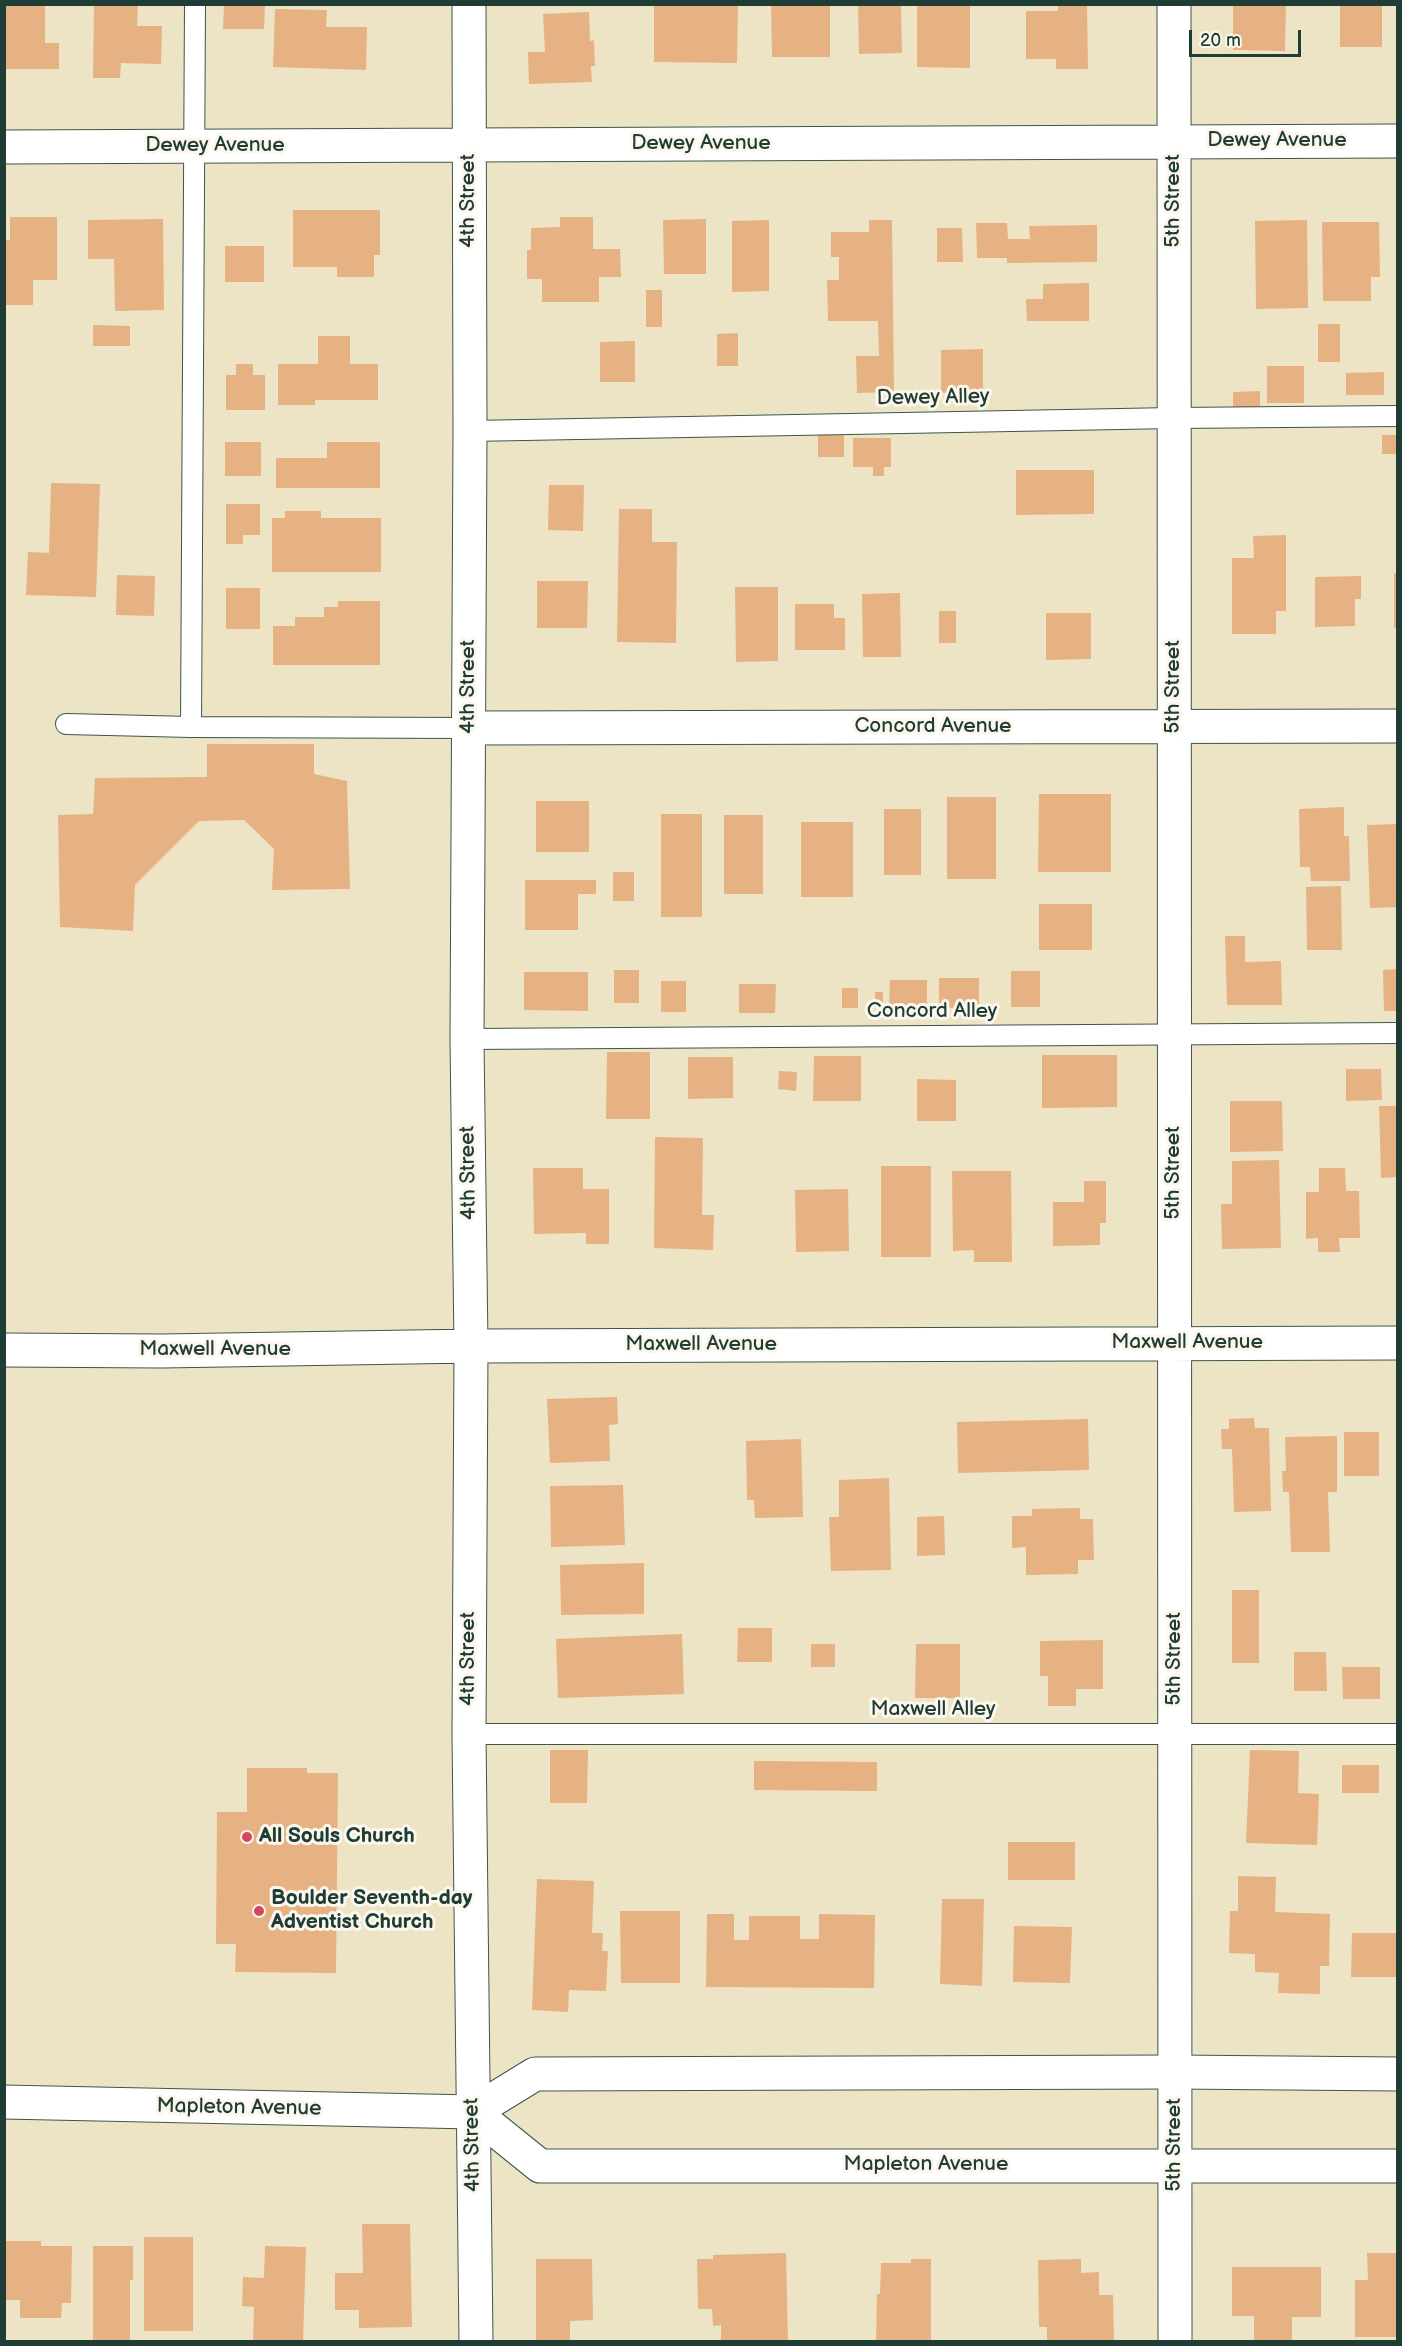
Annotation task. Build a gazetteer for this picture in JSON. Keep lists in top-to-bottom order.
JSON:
{
  "streets": {
    "street": [
      "Dewey Avenue",
      "4th Street",
      "5th Street",
      "Concord Avenue",
      "Maxwell Avenue",
      "Mapleton Avenue"
    ],
    "lane": ["Dewey Alley", "Concord Alley", "Maxwell Alley"]
  },
  "crossings": [
    ["Dewey Avenue", "4th Street"],
    ["Dewey Avenue", "5th Street"],
    ["4th Street", "Dewey Alley"],
    ["4th Street", "Concord Avenue"],
    ["4th Street", "Concord Alley"],
    ["4th Street", "Maxwell Avenue"],
    ["4th Street", "Maxwell Alley"],
    ["4th Street", "Mapleton Avenue"],
    ["5th Street", "Dewey Alley"],
    ["5th Street", "Concord Avenue"],
    ["5th Street", "Concord Alley"],
    ["5th Street", "Maxwell Avenue"],
    ["5th Street", "Maxwell Alley"],
    ["5th Street", "Mapleton Avenue"]
  ],
  "places": ["All Souls Church", "Boulder Seventh-day Adventist Church"],
  "scale_bar": "20 m"
}
